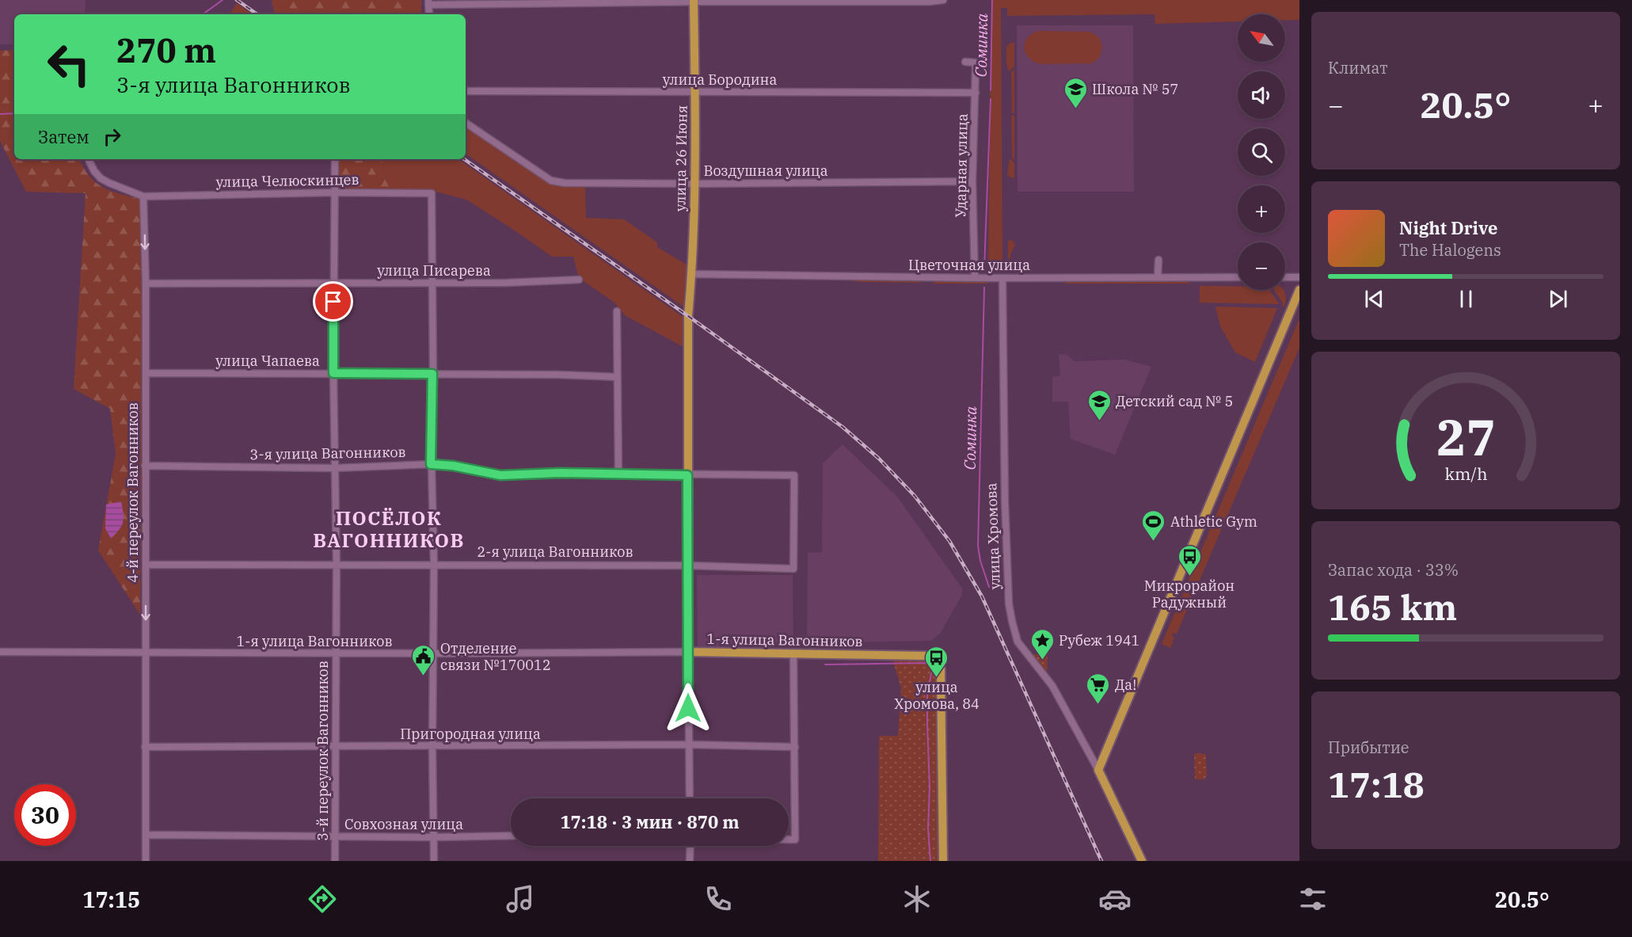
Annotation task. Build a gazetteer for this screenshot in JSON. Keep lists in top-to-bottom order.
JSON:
{
  "streets": {
    "main road": ["улица 26 Июня", "1-я улица Вагонников"],
    "street": [
      "улица Бородина",
      "Ударная улица",
      "Воздушная улица",
      "улица Челюскинцев",
      "Цветочная улица",
      "улица Писарева",
      "улица Чапаева",
      "3-я улица Вагонников",
      "4-й переулок Вагонников",
      "улица Хромова",
      "2-я улица Вагонников",
      "Пригородная улица",
      "3-й переулок Вагонников",
      "Совхозная улица"
    ]
  },
  "crossings": [
    ["улица Бородина", "улица 26 Июня"],
    ["улица Бородина", "Ударная улица"],
    ["улица 26 Июня", "Воздушная улица"],
    ["улица 26 Июня", "Цветочная улица"],
    ["улица 26 Июня", "3-я улица Вагонников"],
    ["улица 26 Июня", "2-я улица Вагонников"],
    ["улица 26 Июня", "1-я улица Вагонников"],
    ["Ударная улица", "Воздушная улица"],
    ["Ударная улица", "Цветочная улица"],
    ["улица Челюскинцев", "улица Писарева"],
    ["улица Челюскинцев", "4-й переулок Вагонников"],
    ["улица Челюскинцев", "3-й переулок Вагонников"],
    ["Цветочная улица", "улица Хромова"],
    ["улица Писарева", "4-й переулок Вагонников"],
    ["улица Писарева", "3-й переулок Вагонников"],
    ["улица Чапаева", "4-й переулок Вагонников"],
    ["улица Чапаева", "3-й переулок Вагонников"],
    ["3-я улица Вагонников", "4-й переулок Вагонников"],
    ["3-я улица Вагонников", "2-я улица Вагонников"],
    ["3-я улица Вагонников", "3-й переулок Вагонников"],
    ["4-й переулок Вагонников", "2-я улица Вагонников"],
    ["4-й переулок Вагонников", "1-я улица Вагонников"],
    ["4-й переулок Вагонников", "Пригородная улица"],
    ["4-й переулок Вагонников", "Совхозная улица"],
    ["2-я улица Вагонников", "3-й переулок Вагонников"],
    ["1-я улица Вагонников", "3-й переулок Вагонников"],
    ["Пригородная улица", "3-й переулок Вагонников"],
    ["3-й переулок Вагонников", "Совхозная улица"]
  ],
  "districts": ["ПОСЁЛОК ВАГОННИКОВ"],
  "water": ["Соминка"],
  "places": {
    "school or university": ["Школа № 57", "Детский сад № 5"],
    "sports": ["Athletic Gym"],
    "bus stop": ["Микрорайон Радужный", "улица Хромова, 84"],
    "place": ["Рубеж 1941"],
    "public building": ["Отделение связи №170012"],
    "supermarket": ["Да!"]
  },
  "north": "top left",
  "page": {
    "tile": [
      "Климат",
      ["Запас хода · 33%", "165 km"],
      ["Прибытие", "17:18"]
    ],
    "map_buttons": ["+", "−"],
    "turn": ["270 m", "3-я улица Вагонников"],
    "heat": ["−", "20.5°", "+"],
    "then": "Затем",
    "song": ["Night Drive", "The Halogens"],
    "limit": "30",
    "trip": "17:18 · 3 мин · 870 m",
    "tabs": ["17:15", "20.5°"],
    "gauge": ["27", "km/h"]
  }
}
